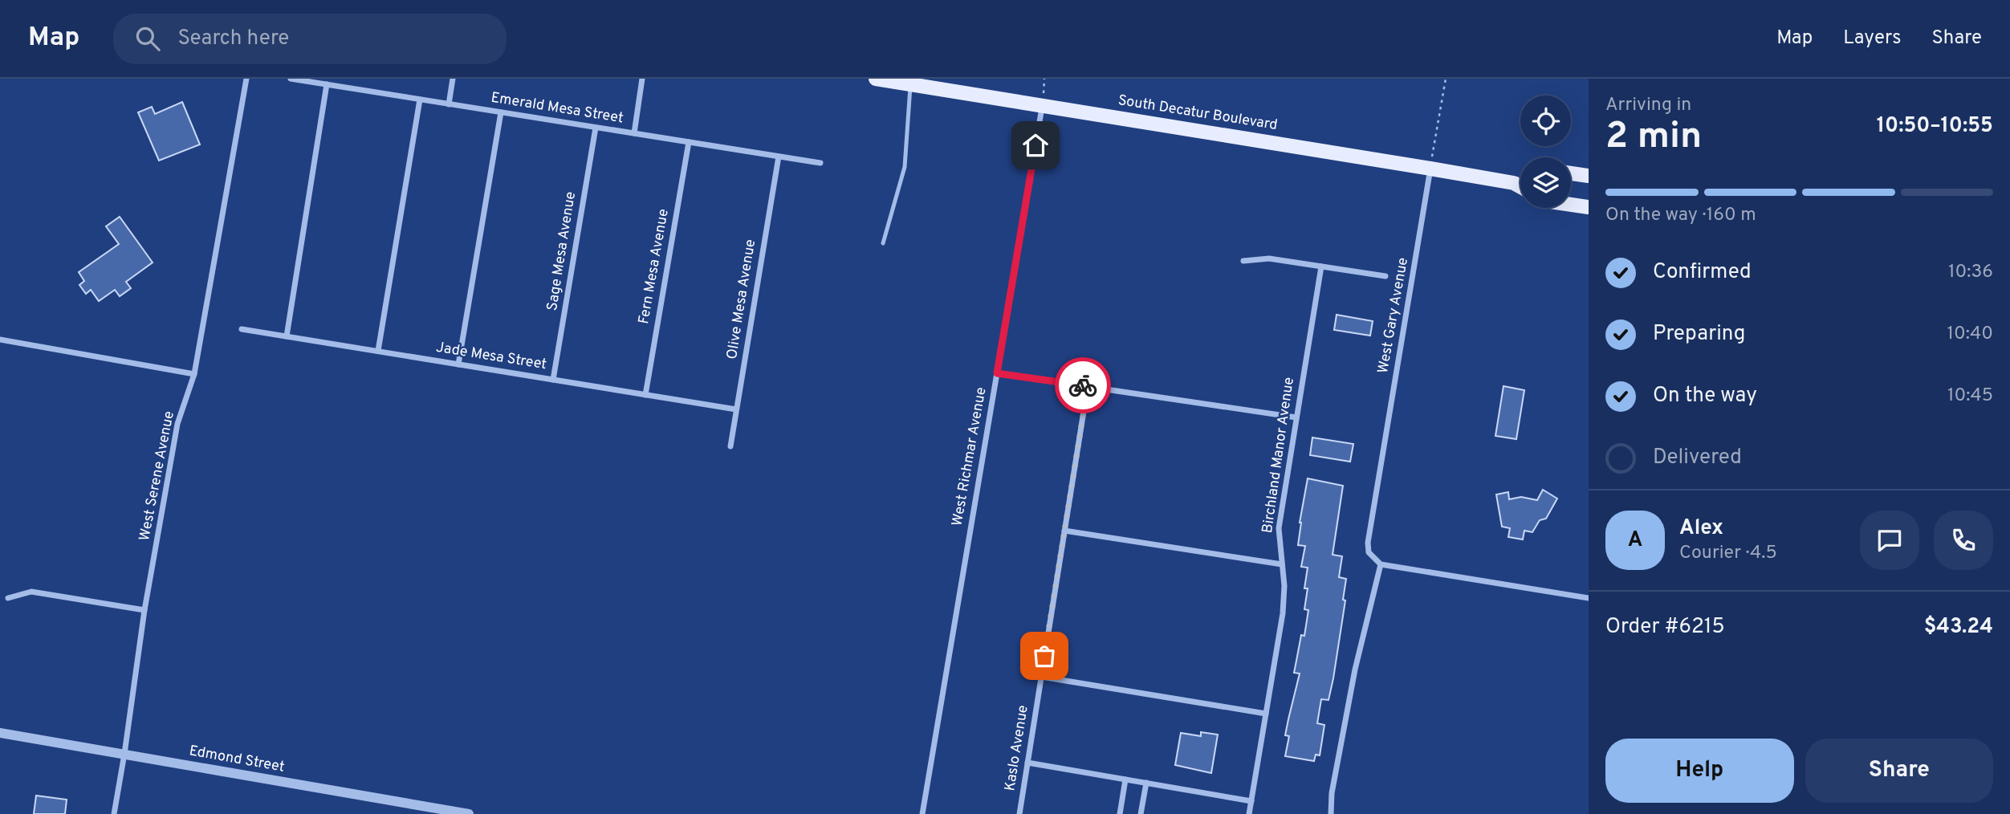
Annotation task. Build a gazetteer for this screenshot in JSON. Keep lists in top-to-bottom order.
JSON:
{
  "streets": {
    "main road": ["South Decatur Boulevard"],
    "street": [
      "Emerald Mesa Street",
      "Sage Mesa Avenue",
      "Fern Mesa Avenue",
      "Olive Mesa Avenue",
      "West Gary Avenue",
      "Jade Mesa Street",
      "Birchland Manor Avenue",
      "West Richmar Avenue",
      "West Serene Avenue",
      "Kaslo Avenue",
      "Edmond Street"
    ]
  },
  "crossings": [
    ["Emerald Mesa Street", "Sage Mesa Avenue"],
    ["Emerald Mesa Street", "Fern Mesa Avenue"],
    ["Emerald Mesa Street", "Olive Mesa Avenue"],
    ["South Decatur Boulevard", "West Gary Avenue"],
    ["South Decatur Boulevard", "West Richmar Avenue"],
    ["Sage Mesa Avenue", "Jade Mesa Street"],
    ["Fern Mesa Avenue", "Jade Mesa Street"],
    ["Olive Mesa Avenue", "Jade Mesa Street"],
    ["West Serene Avenue", "Edmond Street"]
  ],
  "page": {
    "header": "Map",
    "search": "Search here",
    "nav": ["Map", "Layers", "Share"],
    "heading": ["2 min", "Arriving in", "10:50–10:55"],
    "panel": [
      "Alex",
      "Courier · 4.5",
      "Order #6215",
      "$43.24"
    ],
    "bar": "On the way · 160 m",
    "list": [
      ["Confirmed", "10:36"],
      ["Preparing", "10:40"],
      ["On the way", "10:45"],
      "Delivered"
    ],
    "round": "A",
    "buttons": ["Help", "Share"]
  }
}
